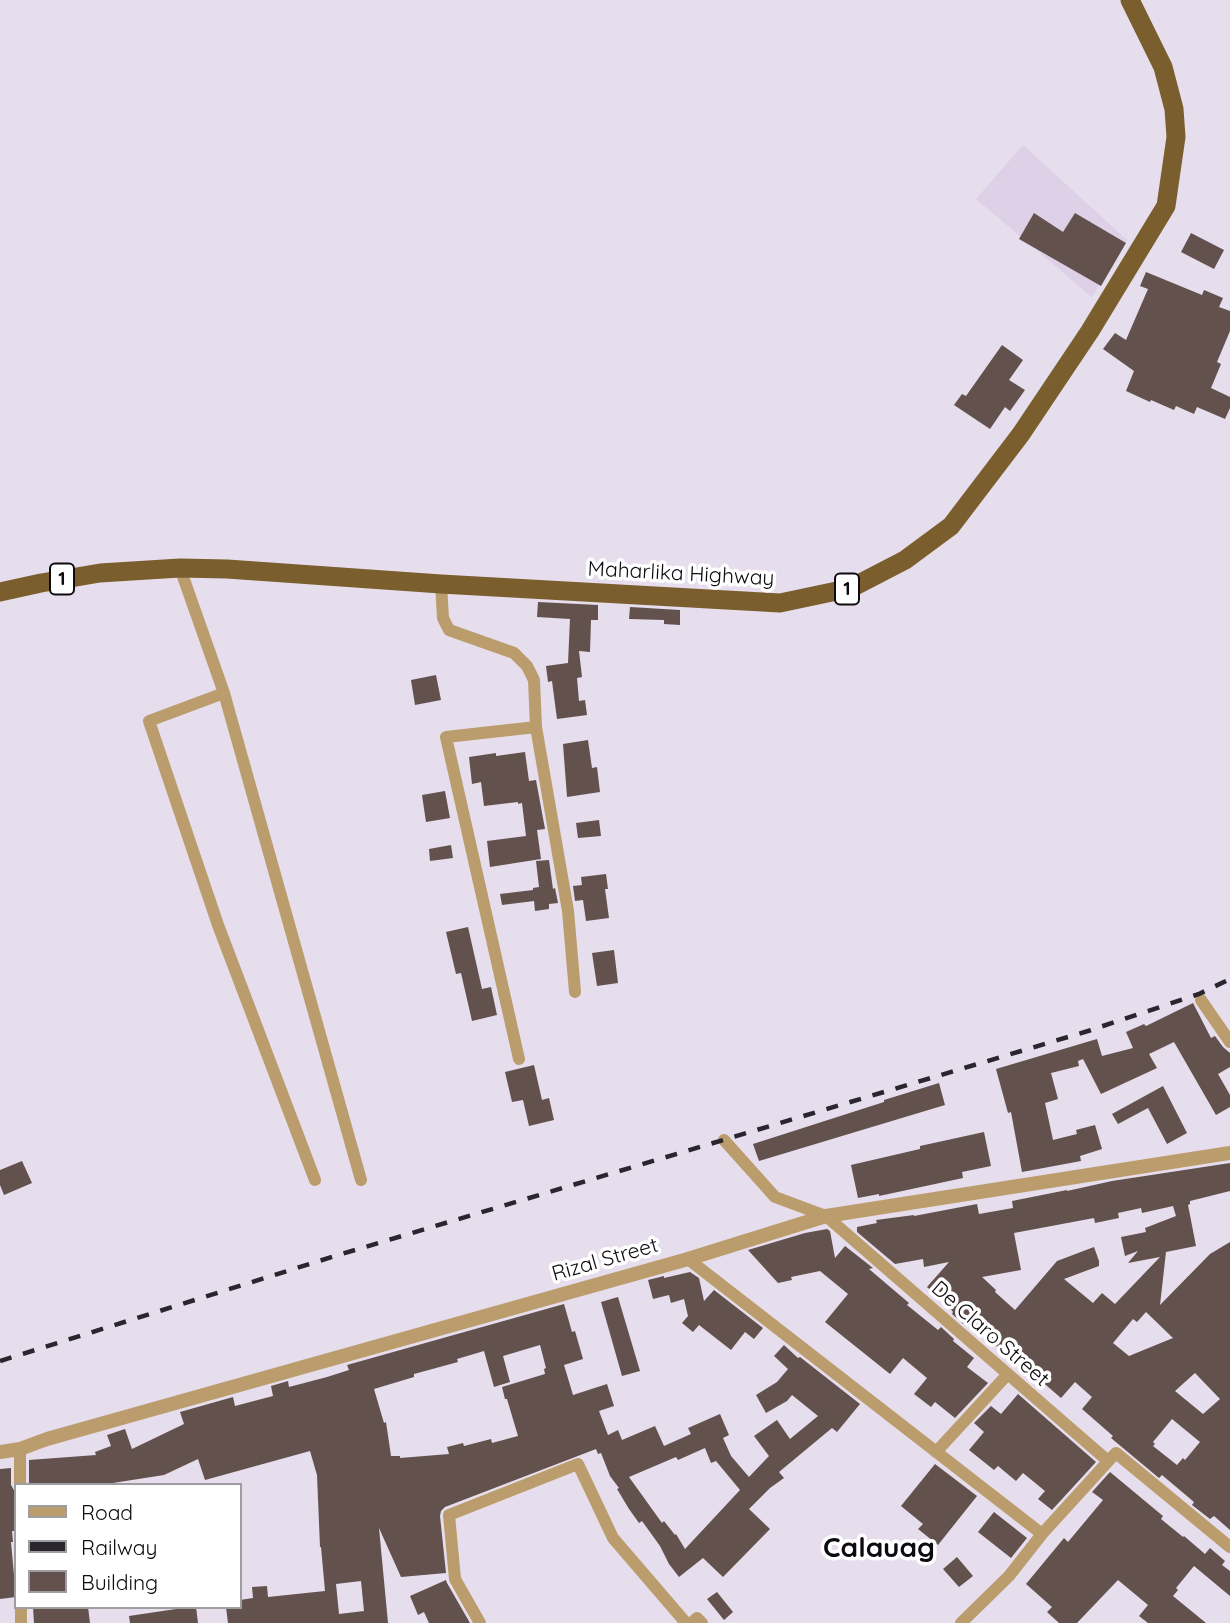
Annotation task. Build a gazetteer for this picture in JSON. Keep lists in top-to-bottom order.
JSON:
{
  "streets": {
    "highway": ["Maharlika Highway", "1"],
    "street": ["Rizal Street", "De Claro Street"]
  },
  "crossings": [
    ["Rizal Street", "De Claro Street"]
  ],
  "districts": ["Calauag"],
  "legend": ["Road", "Railway", "Building"]
}
